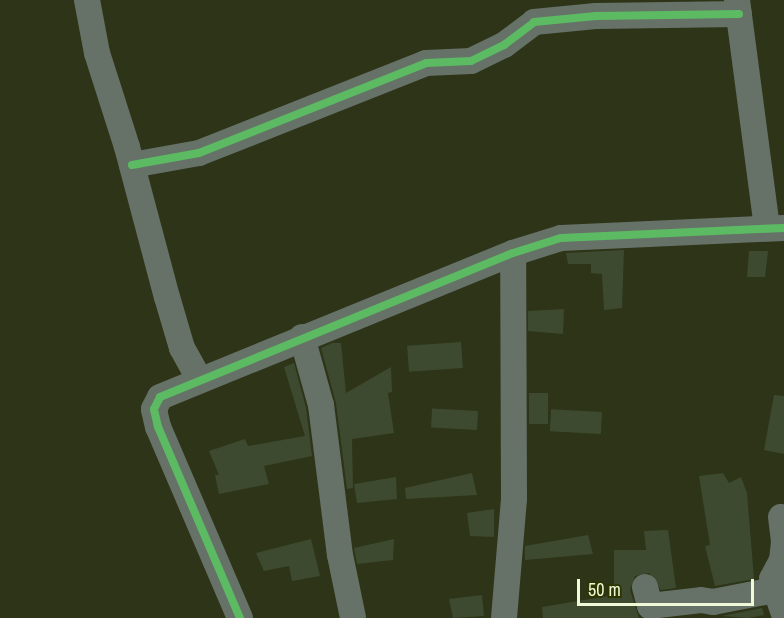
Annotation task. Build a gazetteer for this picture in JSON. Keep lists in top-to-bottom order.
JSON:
{
  "scale_bar": "50 m"
}
